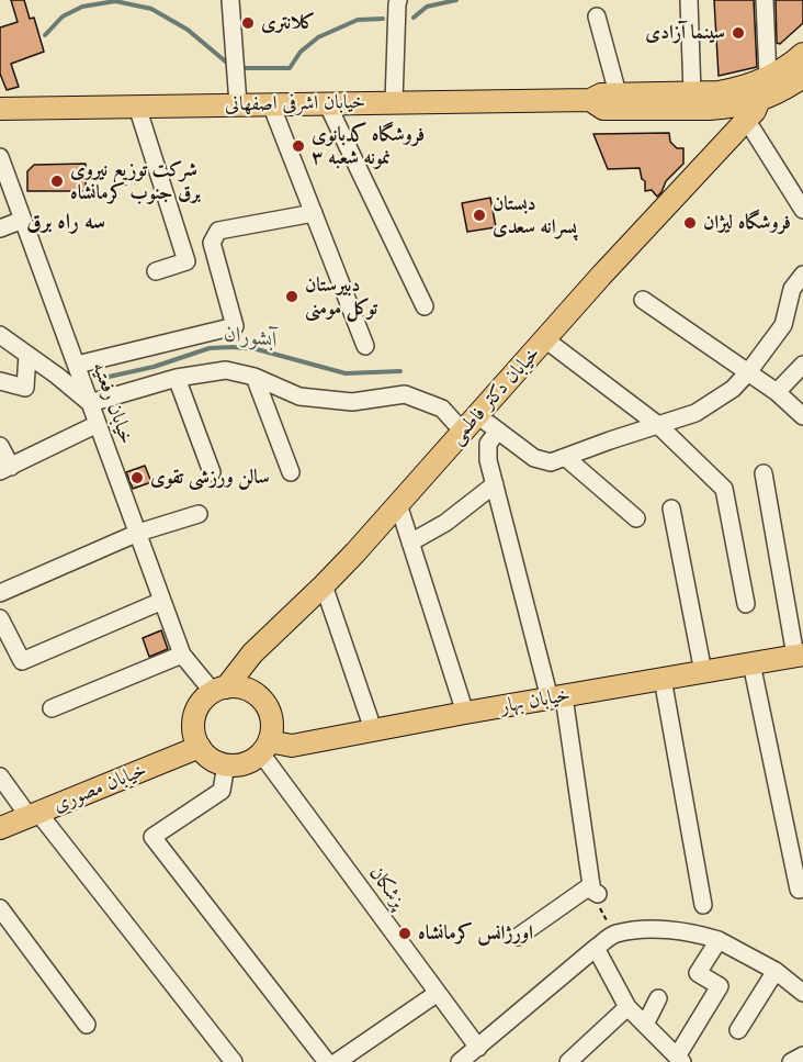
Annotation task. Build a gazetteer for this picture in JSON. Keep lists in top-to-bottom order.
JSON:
{
  "streets": {
    "main road": [
      "خیابان اشرفی اصفهانی",
      "خیابان دکتر فاطمی",
      "خیابان بهار",
      "خیابان مصوری"
    ],
    "street": ["خیابان رفعتیه", "پزشکان"]
  },
  "crossings": [
    ["خیابان اشرفی اصفهانی", "خیابان دکتر فاطمی"],
    ["خیابان دکتر فاطمی", "خیابان رفعتیه"],
    ["خیابان دکتر فاطمی", "خیابان بهار"],
    ["خیابان دکتر فاطمی", "خیابان مصوری"],
    ["خیابان دکتر فاطمی", "پزشکان"],
    ["خیابان رفعتیه", "خیابان بهار"],
    ["خیابان رفعتیه", "خیابان مصوری"],
    ["خیابان رفعتیه", "پزشکان"],
    ["خیابان بهار", "خیابان مصوری"],
    ["خیابان بهار", "پزشکان"],
    ["خیابان مصوری", "پزشکان"]
  ],
  "districts": ["سه راه برق"],
  "water": ["آبشوران"],
  "places": [
    "کلانتری",
    "سینما آزادی",
    "فروشگاه کدبانوی نمونه شعبه ۳",
    "شرکت توزیع نیروی برق جنوب کرمانشاه",
    "دبستان پسرانه سعدی",
    "فروشگاه لیژان",
    "دبیرستان توکل مومنی",
    "سالن ورزشی تقوی",
    "اورژانس کرمانشاه"
  ]
}
